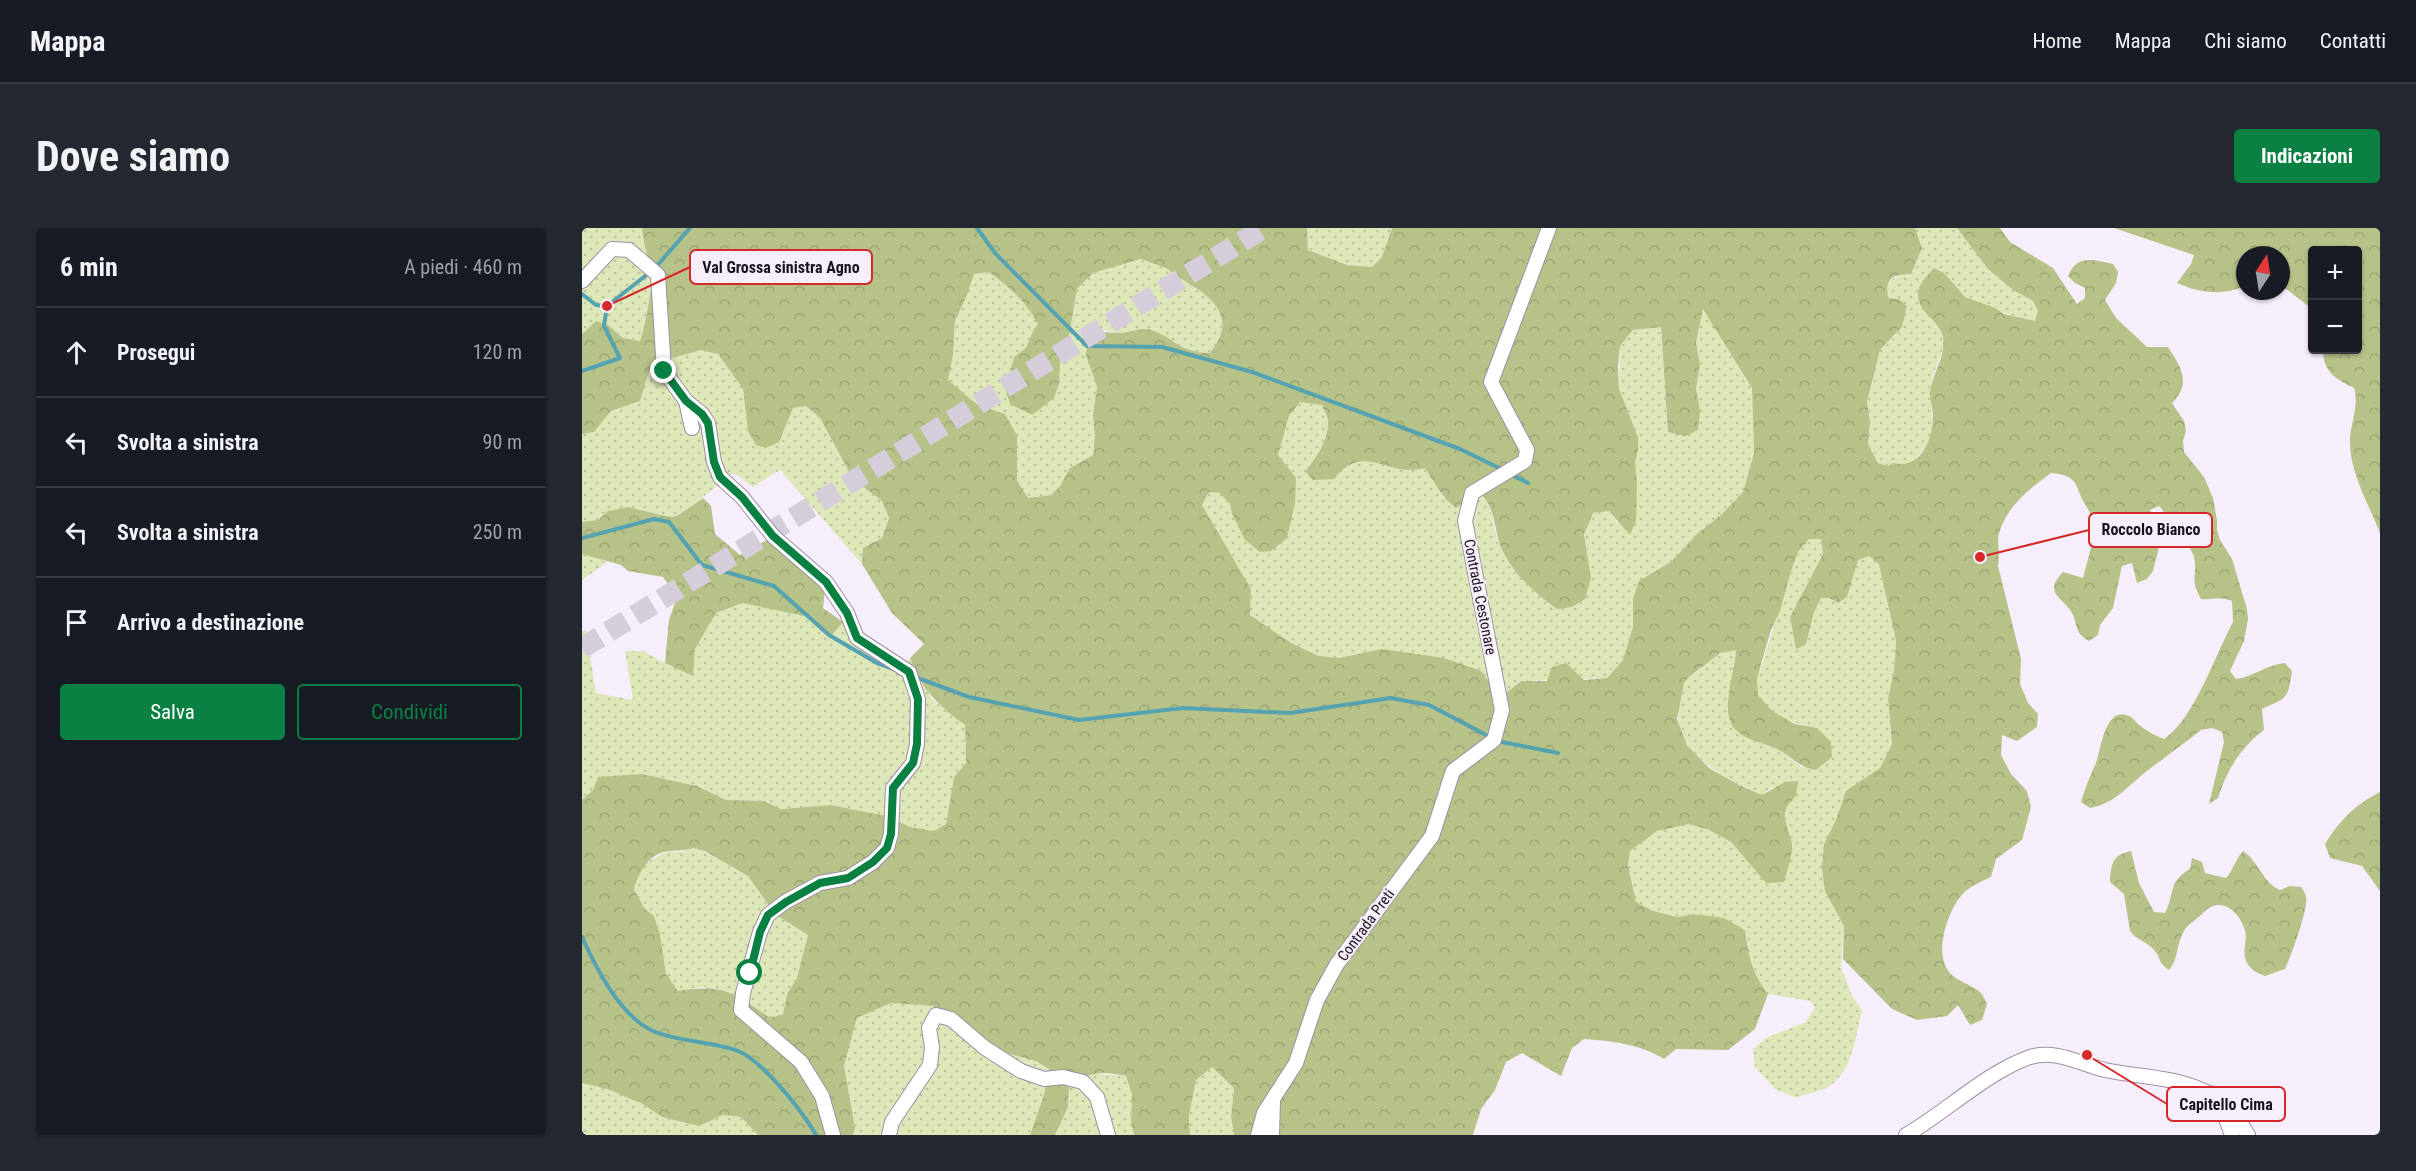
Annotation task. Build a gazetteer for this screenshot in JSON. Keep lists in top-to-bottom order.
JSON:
{
  "streets": {
    "street": ["Contrada Cestonare", "Contrada Preti"]
  },
  "crossings": [
    ["Contrada Cestonare", "Contrada Preti"]
  ],
  "places": ["Val Grossa sinistra Agno", "Roccolo Bianco", "Capitello Cima"],
  "north": "top",
  "page": {
    "header": "Mappa",
    "nav": [
      "Home",
      "Mappa",
      "Chi siamo",
      "Contatti"
    ],
    "buttons": [
      "Indicazioni",
      ["Salva", "Condividi"]
    ],
    "title": "Dove siamo",
    "heading": ["6 min", "A piedi · 460 m"],
    "map_buttons": ["+", "−"],
    "list": [
      ["Prosegui", "120 m"],
      ["Svolta a sinistra", "90 m"],
      ["Svolta a sinistra", "250 m"],
      "Arrivo a destinazione"
    ]
  }
}
